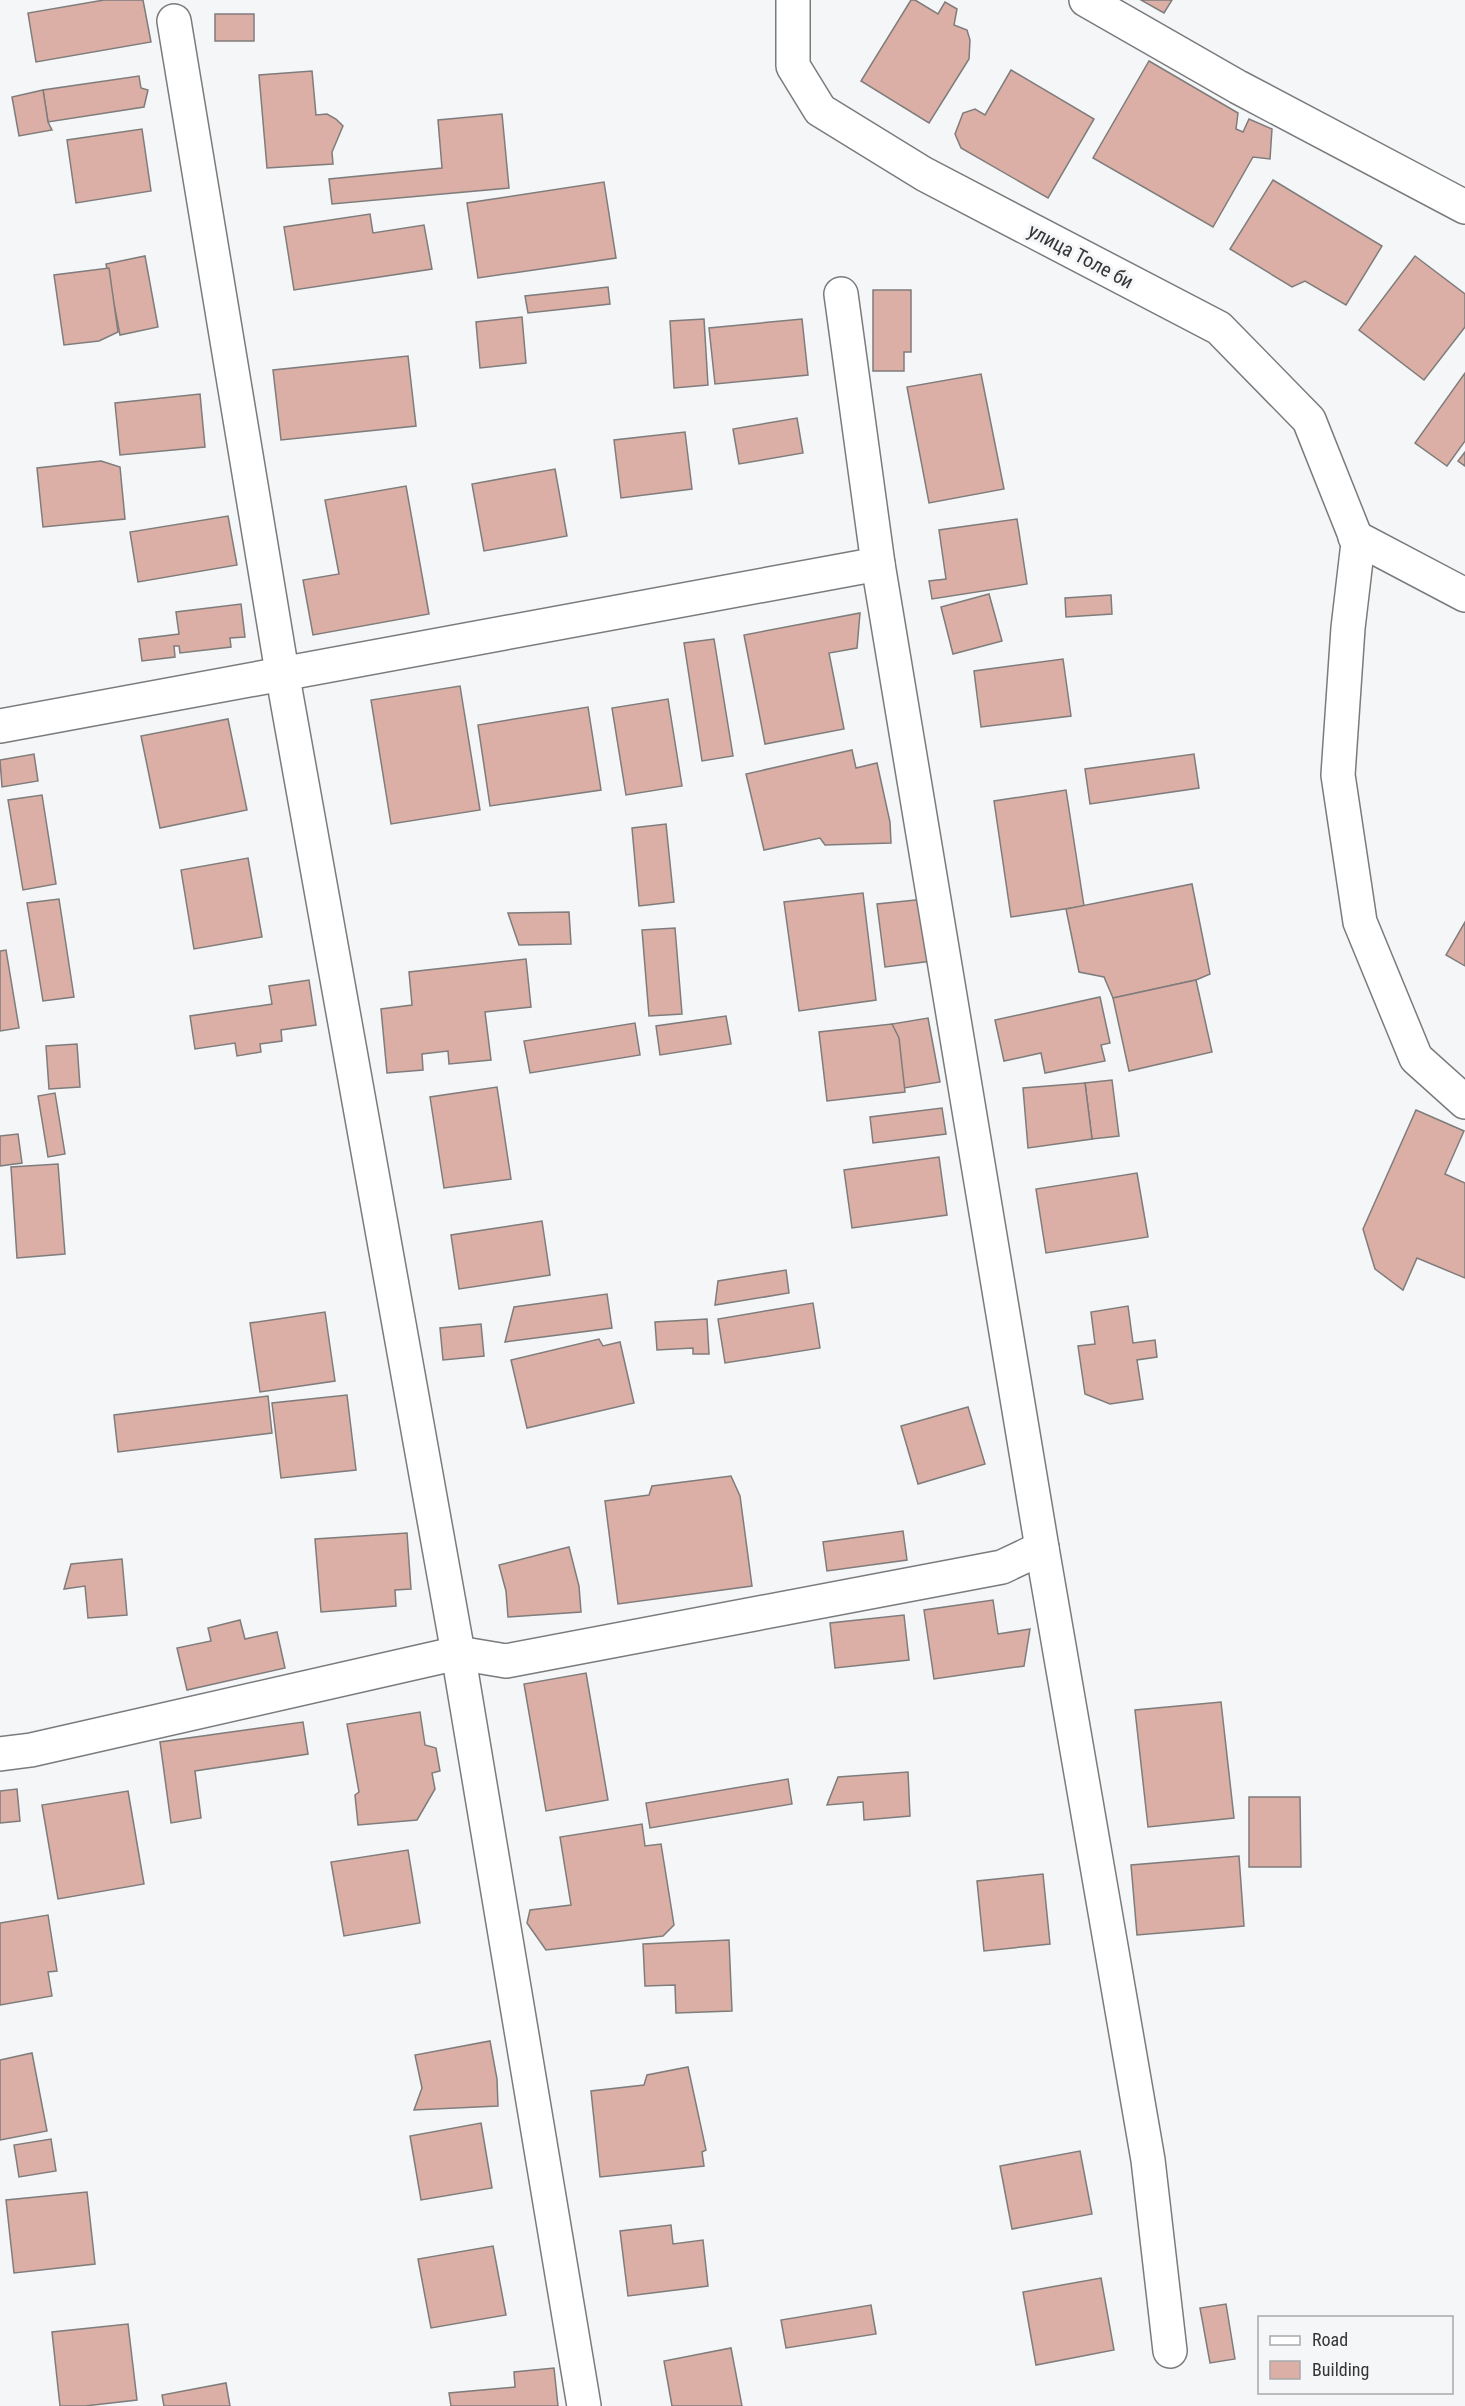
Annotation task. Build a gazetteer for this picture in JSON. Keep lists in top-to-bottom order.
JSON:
{
  "streets": {
    "street": ["улица Толе би"]
  },
  "legend": ["Road", "Building"]
}
